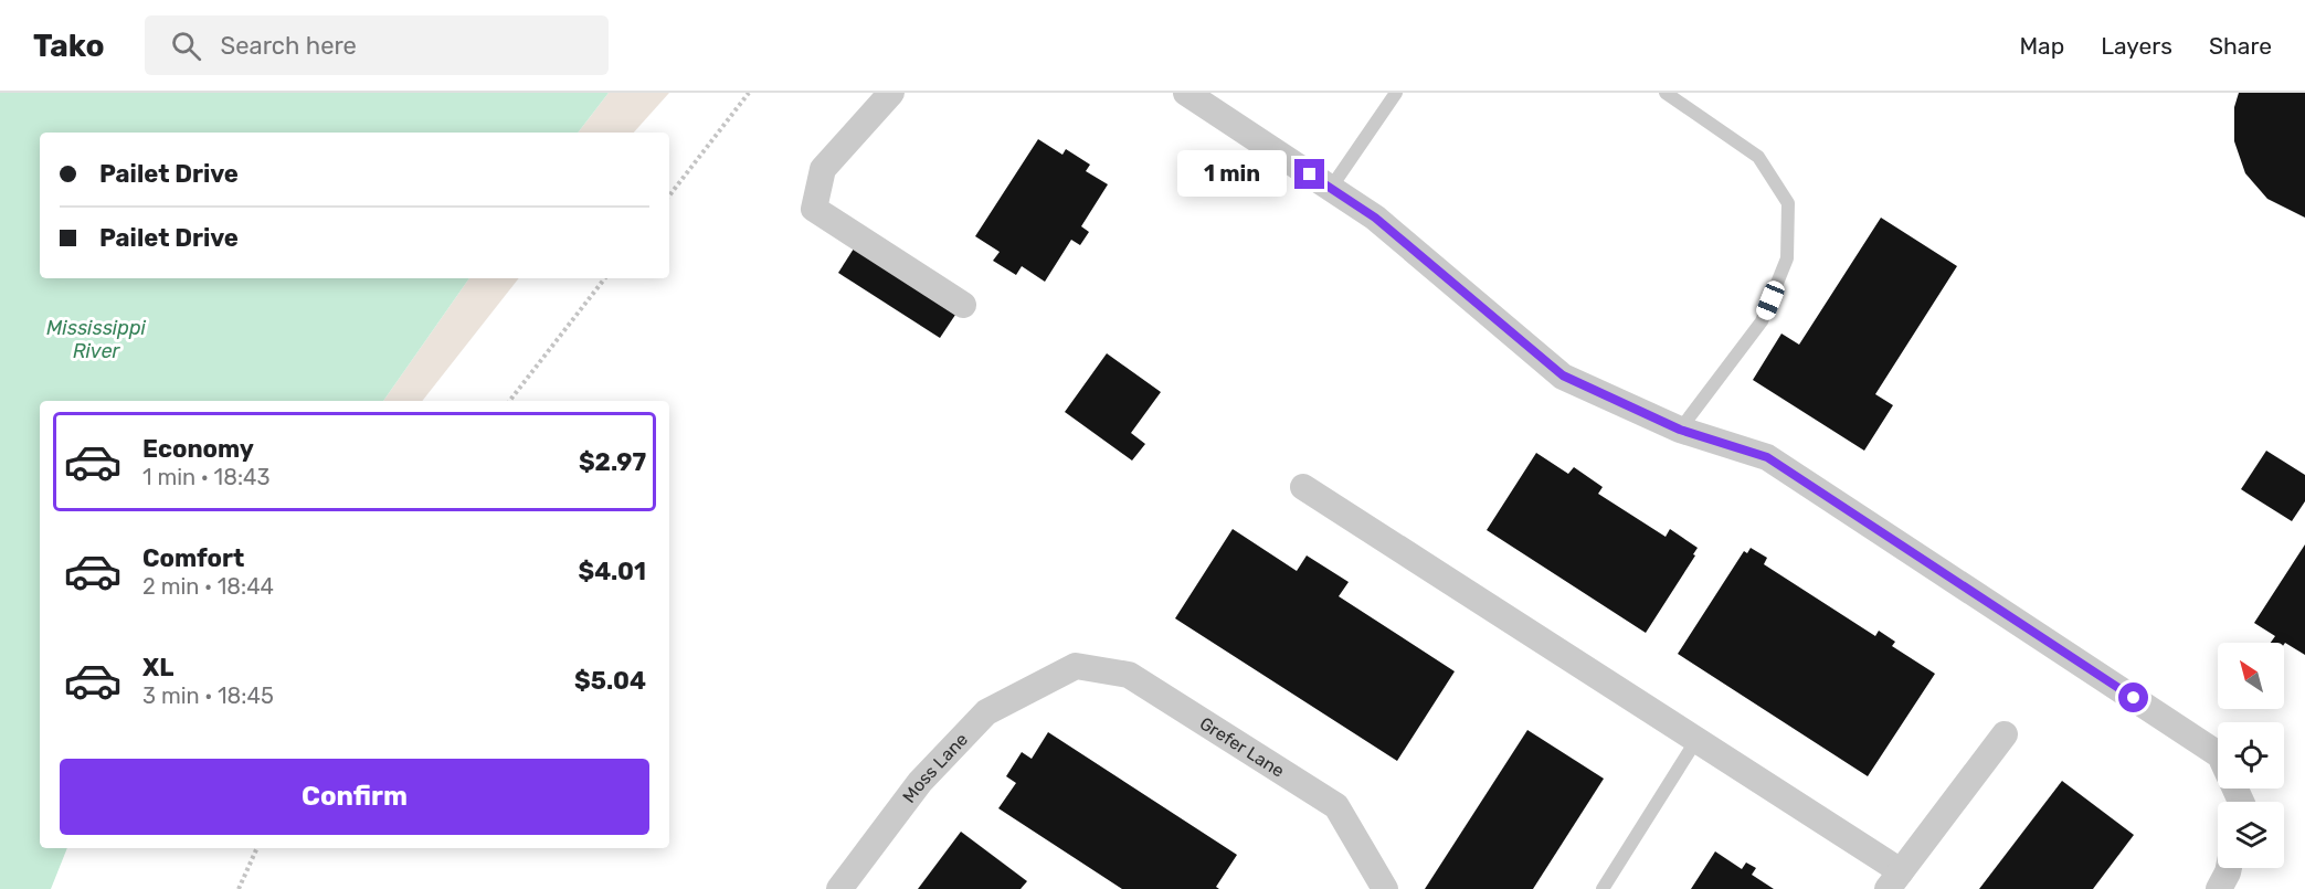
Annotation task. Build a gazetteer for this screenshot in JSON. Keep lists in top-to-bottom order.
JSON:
{
  "streets": {
    "street": ["Grefer Lane", "Moss Lane"]
  },
  "crossings": [
    ["Grefer Lane", "Moss Lane"]
  ],
  "water": ["Mississippi River"],
  "north": "top left",
  "page": {
    "header": "Tako",
    "search": "Search here",
    "nav": ["Map", "Layers", "Share"],
    "banner": ["Pailet Drive", "Pailet Drive"],
    "bubble": "1 min",
    "list": [
      {
        "name": "Economy",
        "note": "1 min · 18:43",
        "value": "$2.97"
      },
      {
        "name": "Comfort",
        "note": "2 min · 18:44",
        "value": "$4.01"
      },
      {
        "name": "XL",
        "note": "3 min · 18:45",
        "value": "$5.04"
      }
    ],
    "buttons": "Confirm"
  }
}
